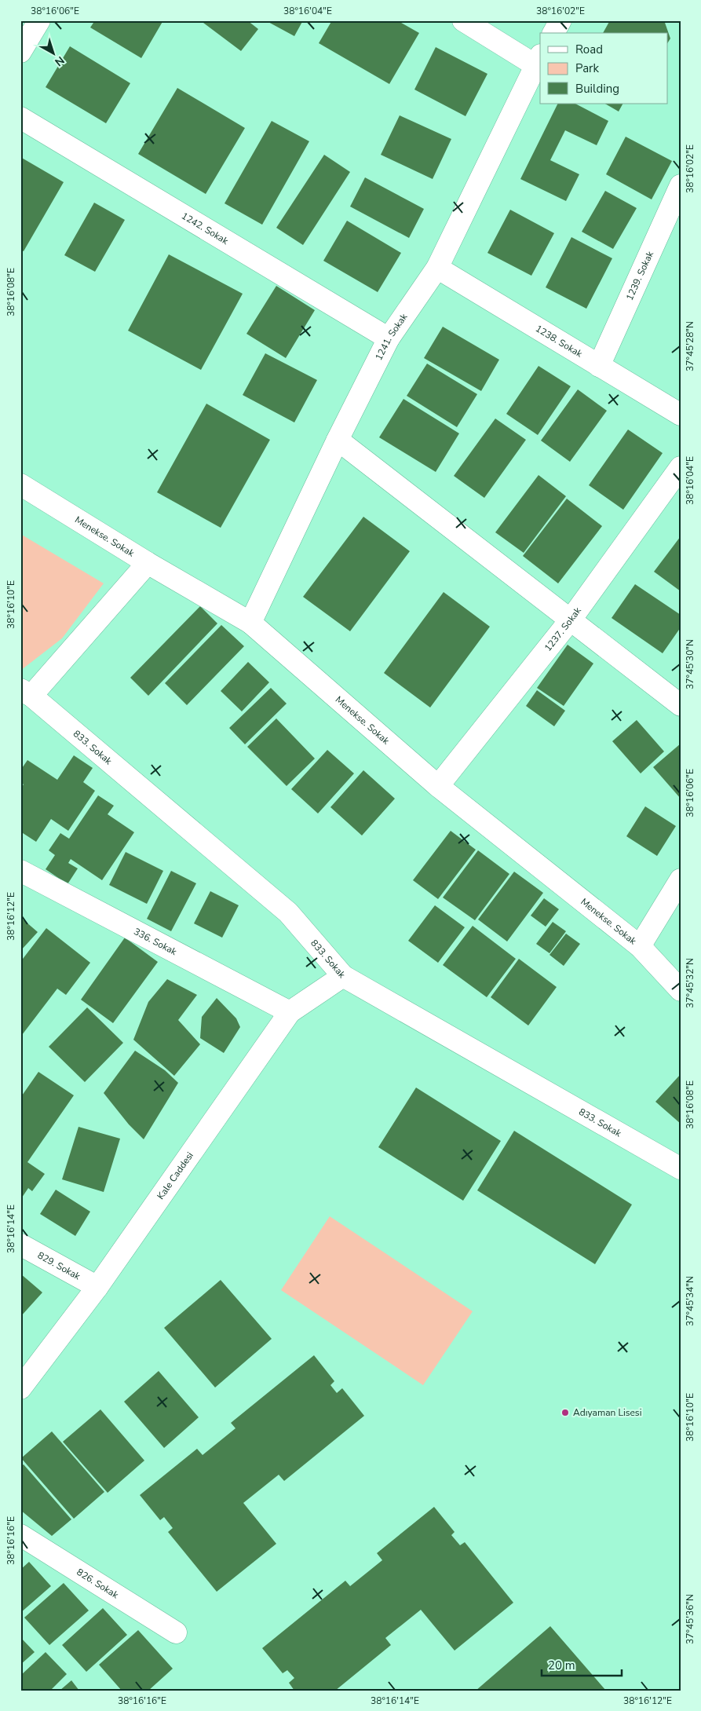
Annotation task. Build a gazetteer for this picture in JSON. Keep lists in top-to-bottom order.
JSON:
{
  "streets": {
    "street": [
      "1242. Sokak",
      "1239. Sokak",
      "1241. Sokak",
      "1238. Sokak",
      "Menekse. Sokak",
      "1237. Sokak",
      "833. Sokak",
      "336. Sokak",
      "Kale Caddesi",
      "829. Sokak",
      "826. Sokak"
    ]
  },
  "crossings": [
    ["1242. Sokak", "1241. Sokak"],
    ["1239. Sokak", "1238. Sokak"],
    ["1241. Sokak", "1238. Sokak"],
    ["1241. Sokak", "Menekse. Sokak"],
    ["Menekse. Sokak", "1237. Sokak"],
    ["833. Sokak", "Kale Caddesi"],
    ["336. Sokak", "Kale Caddesi"],
    ["Kale Caddesi", "829. Sokak"]
  ],
  "places": ["Adıyaman Lisesi"],
  "legend": ["Road", "Park", "Building"],
  "scale_bar": "20 m",
  "north": "bottom right",
  "coordinates": [
    "38°16'06\"E",
    "38°16'04\"E",
    "38°16'02\"E",
    "38°16'08\"E",
    "37°45'28\"N",
    "38°16'10\"E",
    "37°45'30\"N",
    "38°16'12\"E",
    "37°45'32\"N",
    "38°16'14\"E",
    "37°45'34\"N",
    "38°16'16\"E",
    "37°45'36\"N"
  ]
}
